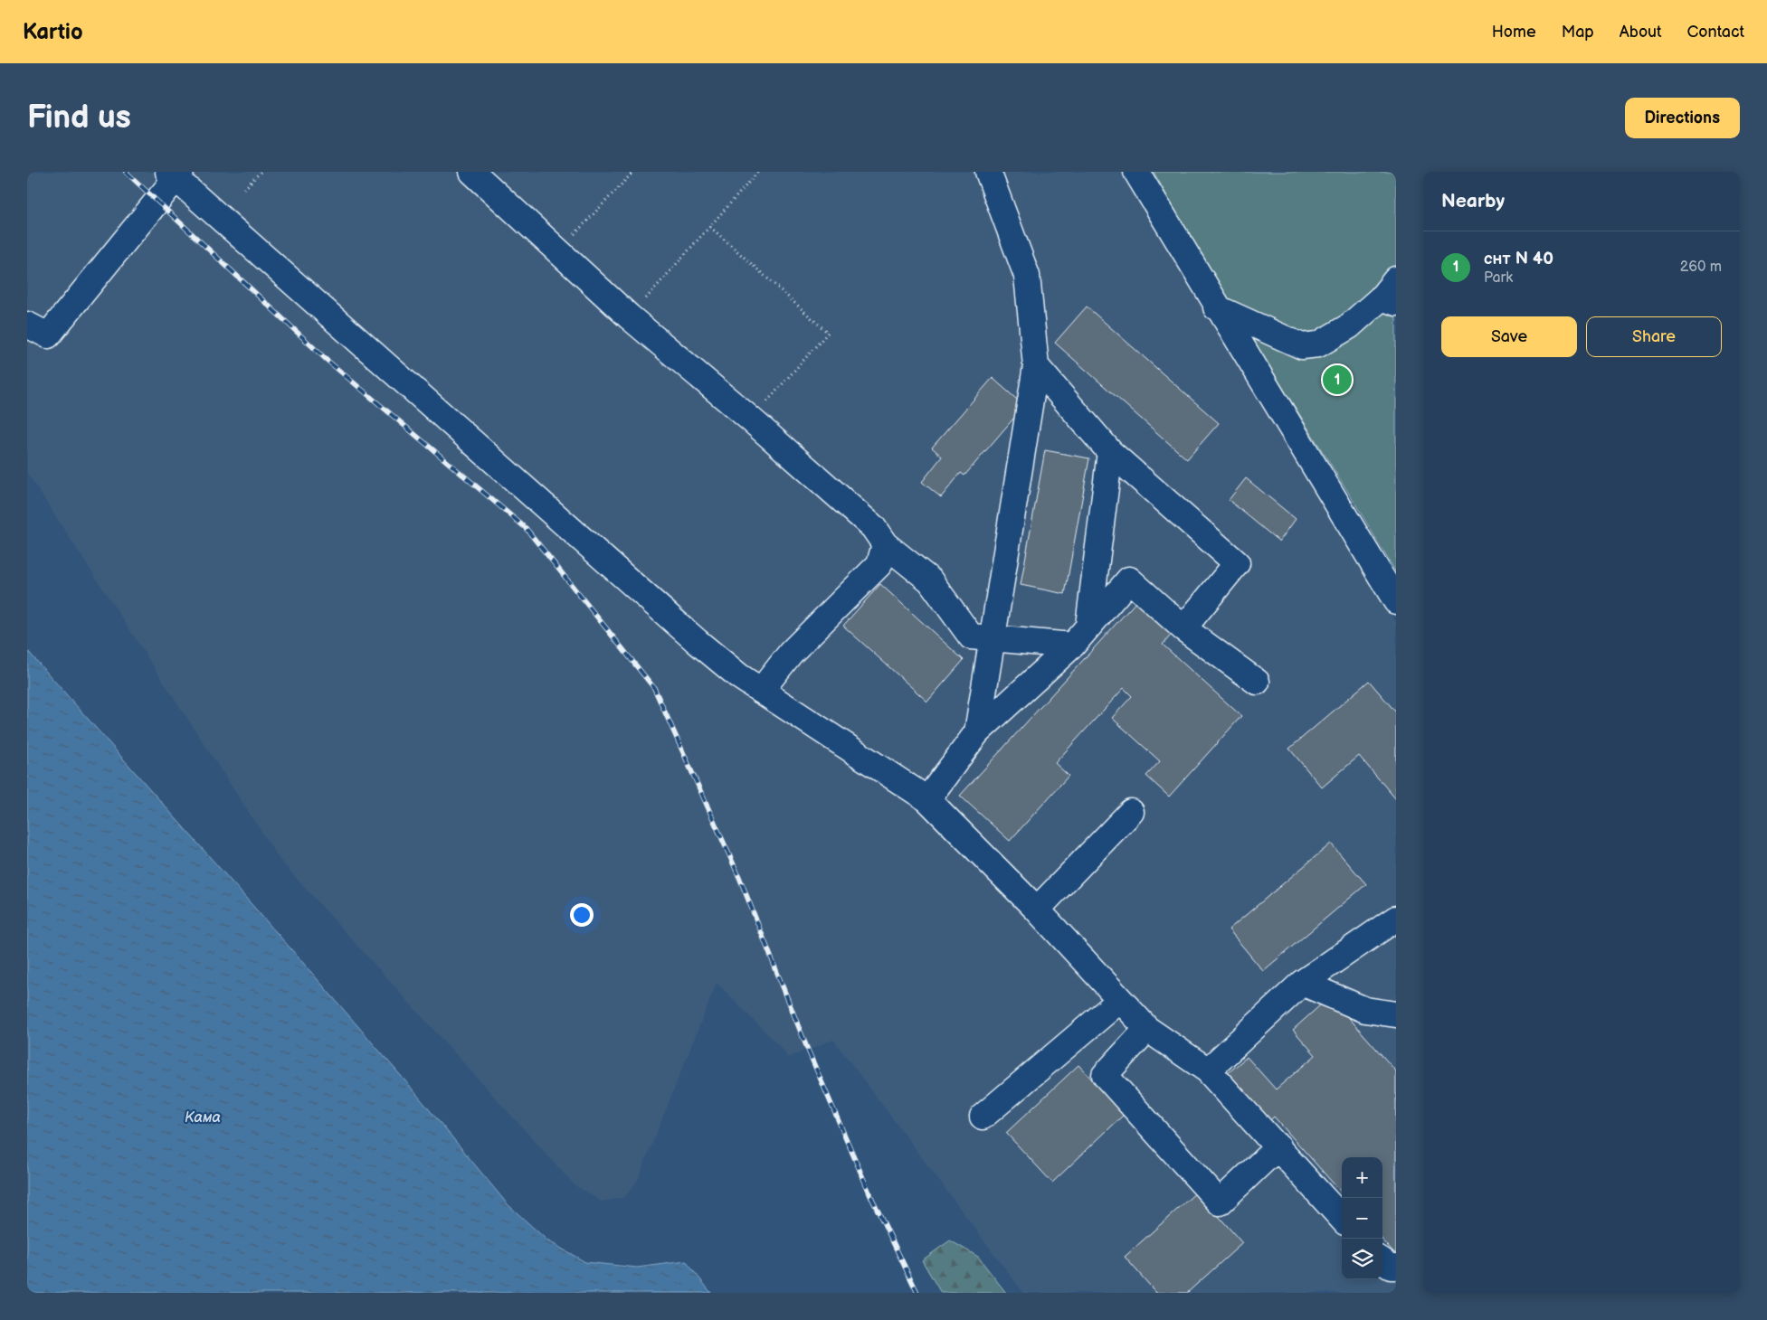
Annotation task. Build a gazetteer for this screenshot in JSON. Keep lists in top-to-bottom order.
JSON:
{
  "water": ["Кама"],
  "page": {
    "header": "Kartio",
    "nav": [
      "Home",
      "Map",
      "About",
      "Contact"
    ],
    "buttons": [
      "Directions",
      ["Save", "Share"]
    ],
    "title": "Find us",
    "heading": "Nearby",
    "list": [
      {
        "mark": "1",
        "name": "снт N 40",
        "note": "Park",
        "value": "260 m"
      }
    ],
    "pins": "1",
    "map_buttons": ["+", "−"]
  }
}
